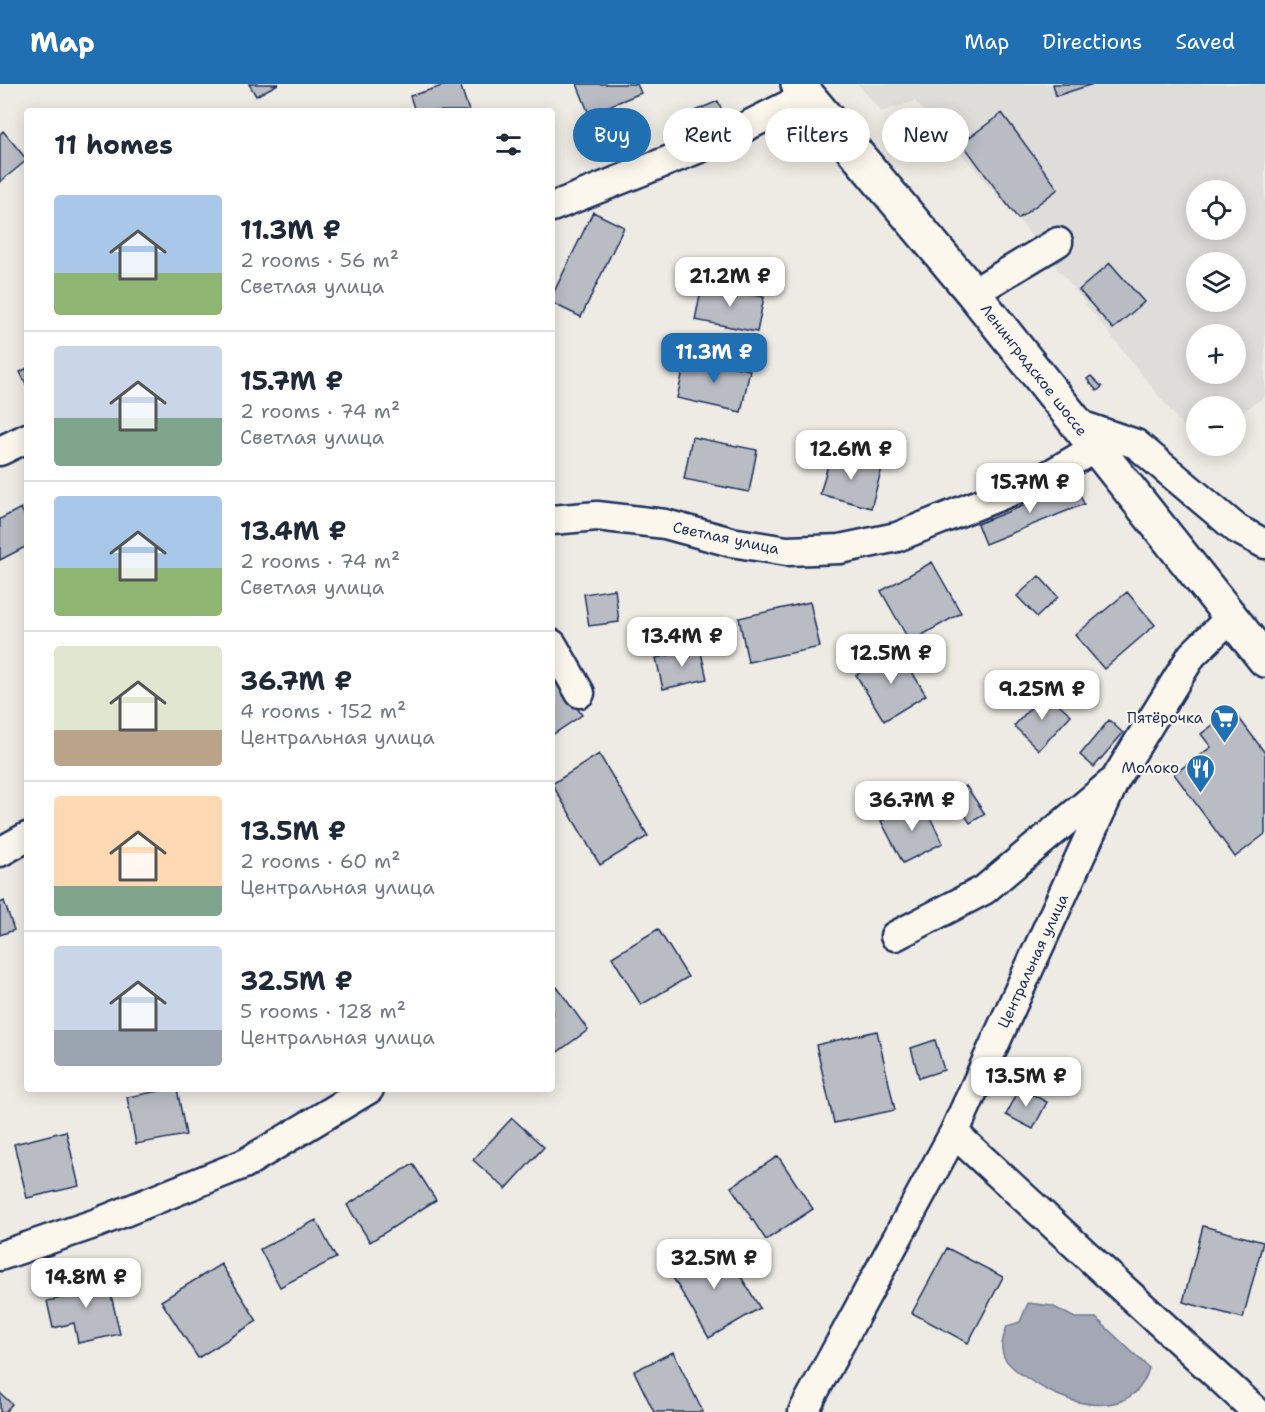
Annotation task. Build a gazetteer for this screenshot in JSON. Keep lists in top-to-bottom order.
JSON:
{
  "streets": {
    "main road": ["Ленинградское шоссе"],
    "street": ["Светлая улица", "Центральная улица"]
  },
  "crossings": [
    ["Ленинградское шоссе", "Светлая улица"],
    ["Ленинградское шоссе", "Центральная улица"]
  ],
  "places": {
    "supermarket": ["Пятёрочка"],
    "restaurant": ["Молоко"]
  },
  "page": {
    "header": "Map",
    "nav": ["Map", "Directions", "Saved"],
    "chip": [
      "Buy",
      "Rent",
      "Filters",
      "New"
    ],
    "heading": "11 homes",
    "map_buttons": ["+", "−"],
    "list": [
      {
        "name": "11.3M ₽",
        "note": "2 rooms · 56 m² · Светлая улица"
      },
      {
        "name": "15.7M ₽",
        "note": "2 rooms · 74 m² · Светлая улица"
      },
      {
        "name": "13.4M ₽",
        "note": "2 rooms · 74 m² · Светлая улица"
      },
      {
        "name": "36.7M ₽",
        "note": "4 rooms · 152 m² · Центральная улица"
      },
      {
        "name": "13.5M ₽",
        "note": "2 rooms · 60 m² · Центральная улица"
      },
      {
        "name": "32.5M ₽",
        "note": "5 rooms · 128 m² · Центральная улица"
      }
    ],
    "price": [
      "21.2M ₽",
      "11.3M ₽",
      "12.6M ₽",
      "15.7M ₽",
      "13.4M ₽",
      "12.5M ₽",
      "9.25M ₽",
      "36.7M ₽",
      "13.5M ₽",
      "32.5M ₽",
      "14.8M ₽"
    ]
  }
}
